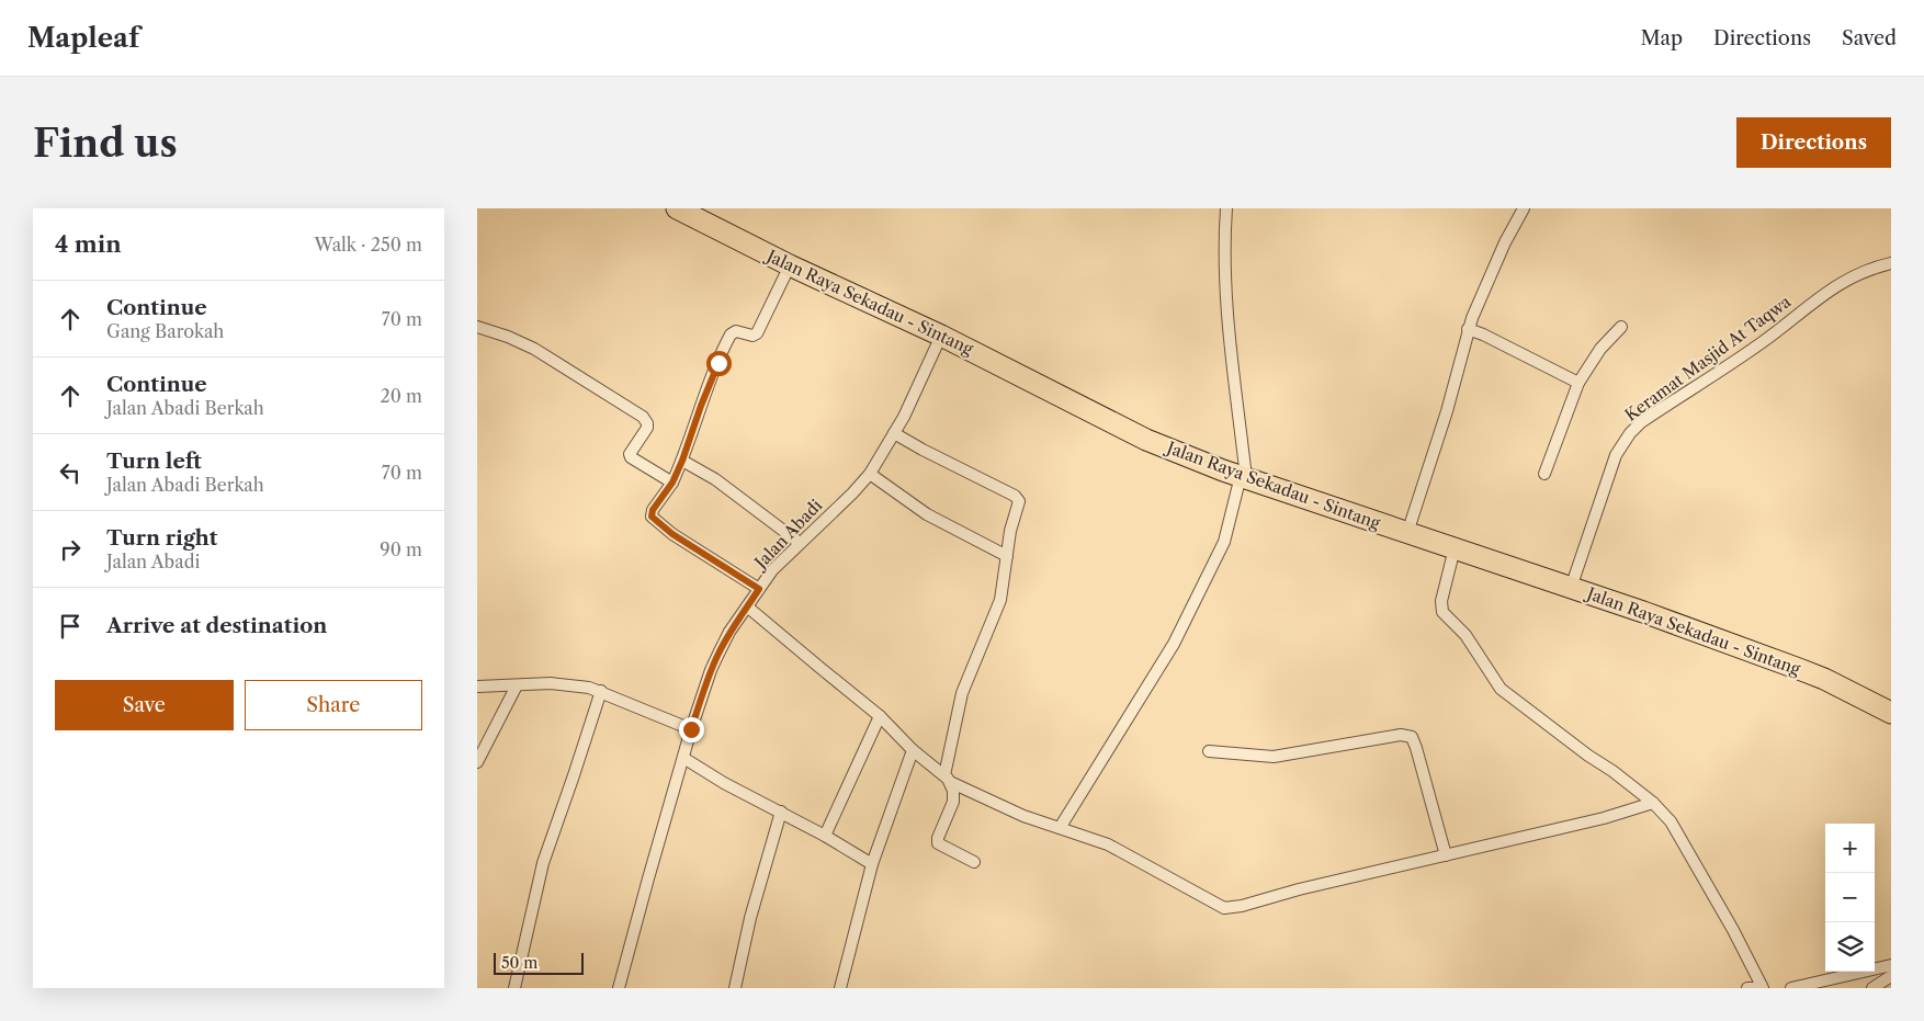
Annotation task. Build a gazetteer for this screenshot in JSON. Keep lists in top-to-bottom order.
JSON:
{
  "streets": {
    "highway": ["Jalan Raya Sekadau - Sintang"],
    "street": ["Keramat Masjid At Taqwa", "Jalan Abadi"]
  },
  "crossings": [
    ["Jalan Raya Sekadau - Sintang", "Keramat Masjid At Taqwa"],
    ["Jalan Raya Sekadau - Sintang", "Jalan Abadi"]
  ],
  "scale_bar": "50 m",
  "page": {
    "header": "Mapleaf",
    "nav": ["Map", "Directions", "Saved"],
    "buttons": [
      "Directions",
      ["Save", "Share"]
    ],
    "title": "Find us",
    "heading": ["4 min", "Walk · 250 m"],
    "list": [
      ["Continue", "Gang Barokah", "70 m"],
      ["Continue", "Jalan Abadi Berkah", "20 m"],
      ["Turn left", "Jalan Abadi Berkah", "70 m"],
      ["Turn right", "Jalan Abadi", "90 m"],
      "Arrive at destination"
    ],
    "map_buttons": ["+", "−"],
    "scale": "50 m"
  }
}
